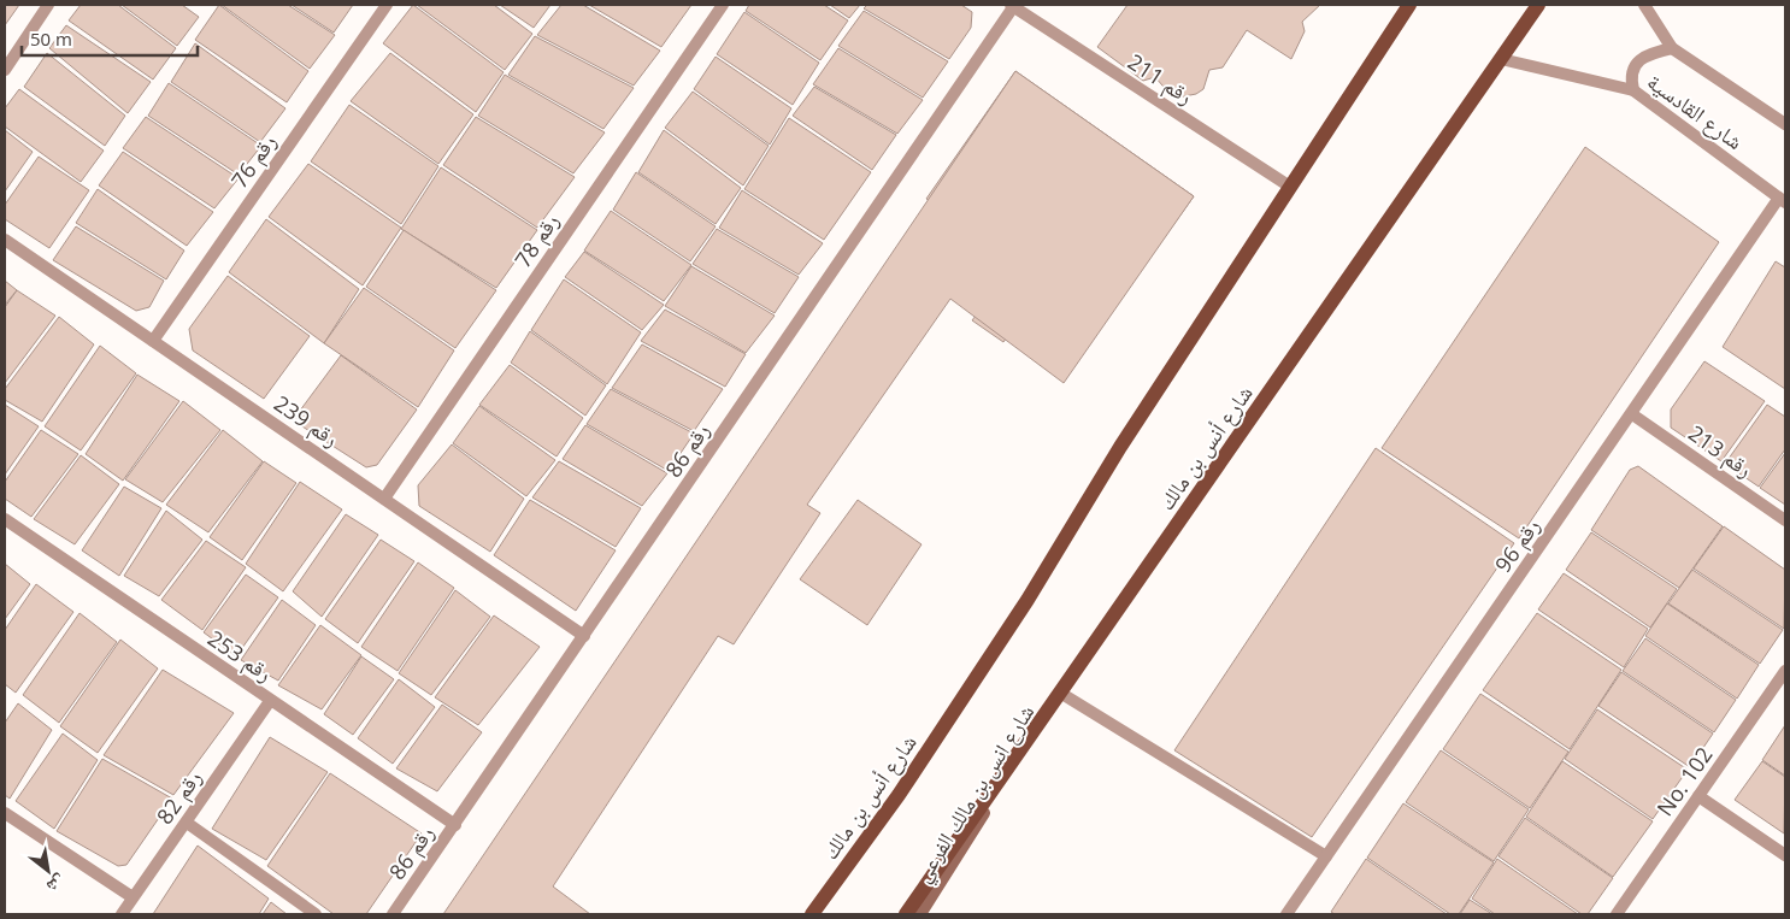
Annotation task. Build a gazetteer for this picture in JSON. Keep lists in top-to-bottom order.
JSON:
{
  "streets": {
    "main road": ["شارع أنس بن مالك", "شارع انس بن مالك الفرعي"],
    "street": [
      "رقم 211",
      "شارع القادسية",
      "رقم 76",
      "رقم 78",
      "رقم 239",
      "رقم 86",
      "رقم 213",
      "رقم 96",
      "رقم 253",
      "No. 102",
      "رقم 82"
    ]
  },
  "crossings": [
    ["رقم 211", "شارع أنس بن مالك"],
    ["رقم 211", "رقم 86"],
    ["شارع القادسية", "شارع أنس بن مالك"],
    ["شارع القادسية", "رقم 96"],
    ["رقم 76", "رقم 239"],
    ["رقم 78", "رقم 239"],
    ["رقم 239", "رقم 86"],
    ["شارع أنس بن مالك", "شارع انس بن مالك الفرعي"],
    ["رقم 86", "رقم 253"],
    ["رقم 213", "رقم 96"],
    ["رقم 253", "رقم 82"]
  ],
  "scale_bar": "50 m",
  "north": "bottom right"
}
